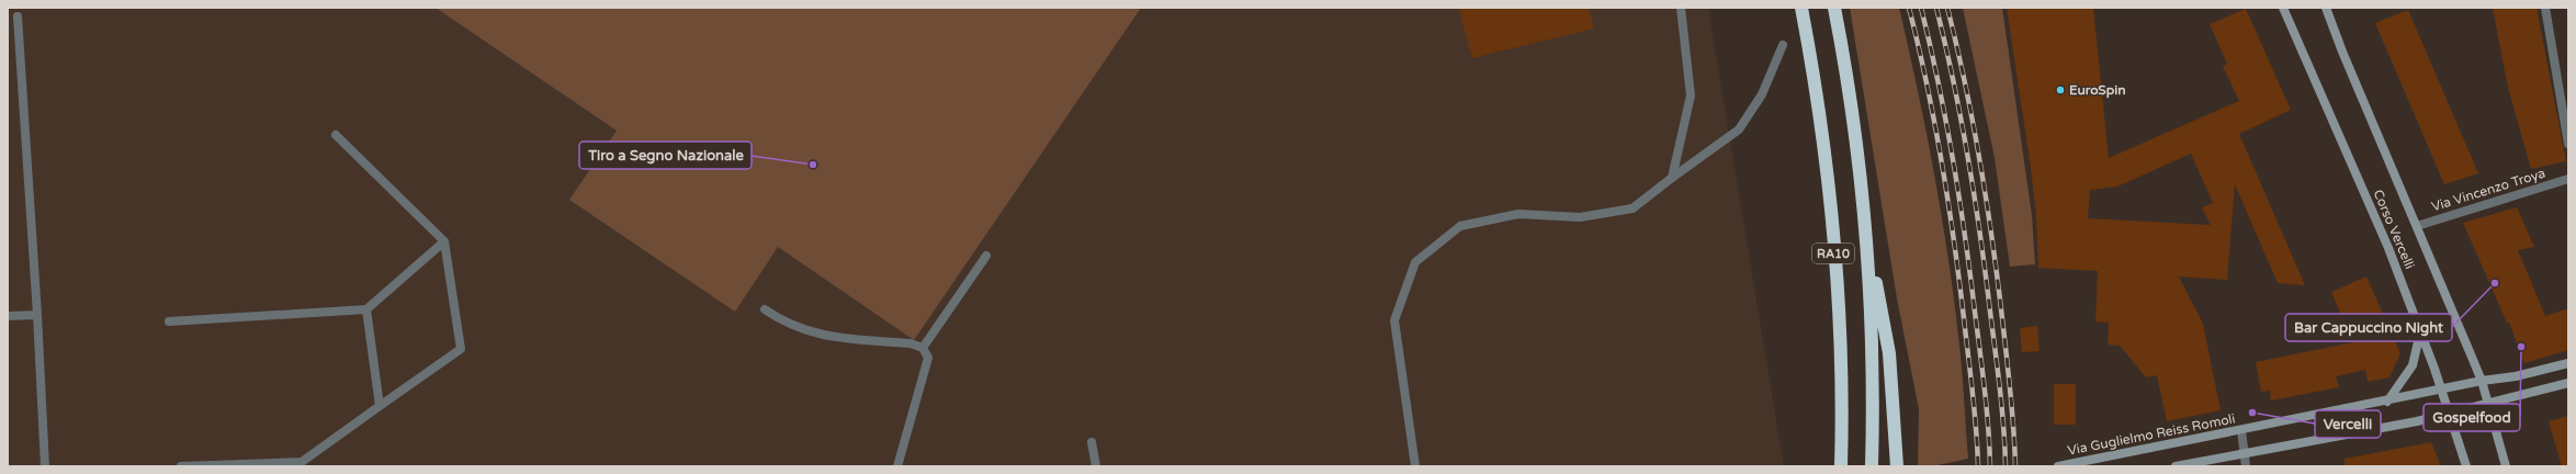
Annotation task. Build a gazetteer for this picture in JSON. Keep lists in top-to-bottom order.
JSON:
{
  "streets": {
    "highway": ["RA10"],
    "main road": ["Corso Vercelli", "Via Guglielmo Reiss Romoli"],
    "street": ["Via Vincenzo Troya"]
  },
  "crossings": [
    ["Via Vincenzo Troya", "Corso Vercelli"],
    ["Corso Vercelli", "Via Guglielmo Reiss Romoli"]
  ],
  "places": [
    "EuroSpin",
    "Tiro a Segno Nazionale",
    "Bar Cappuccino Night",
    "Gospelfood",
    "Vercelli"
  ]
}
